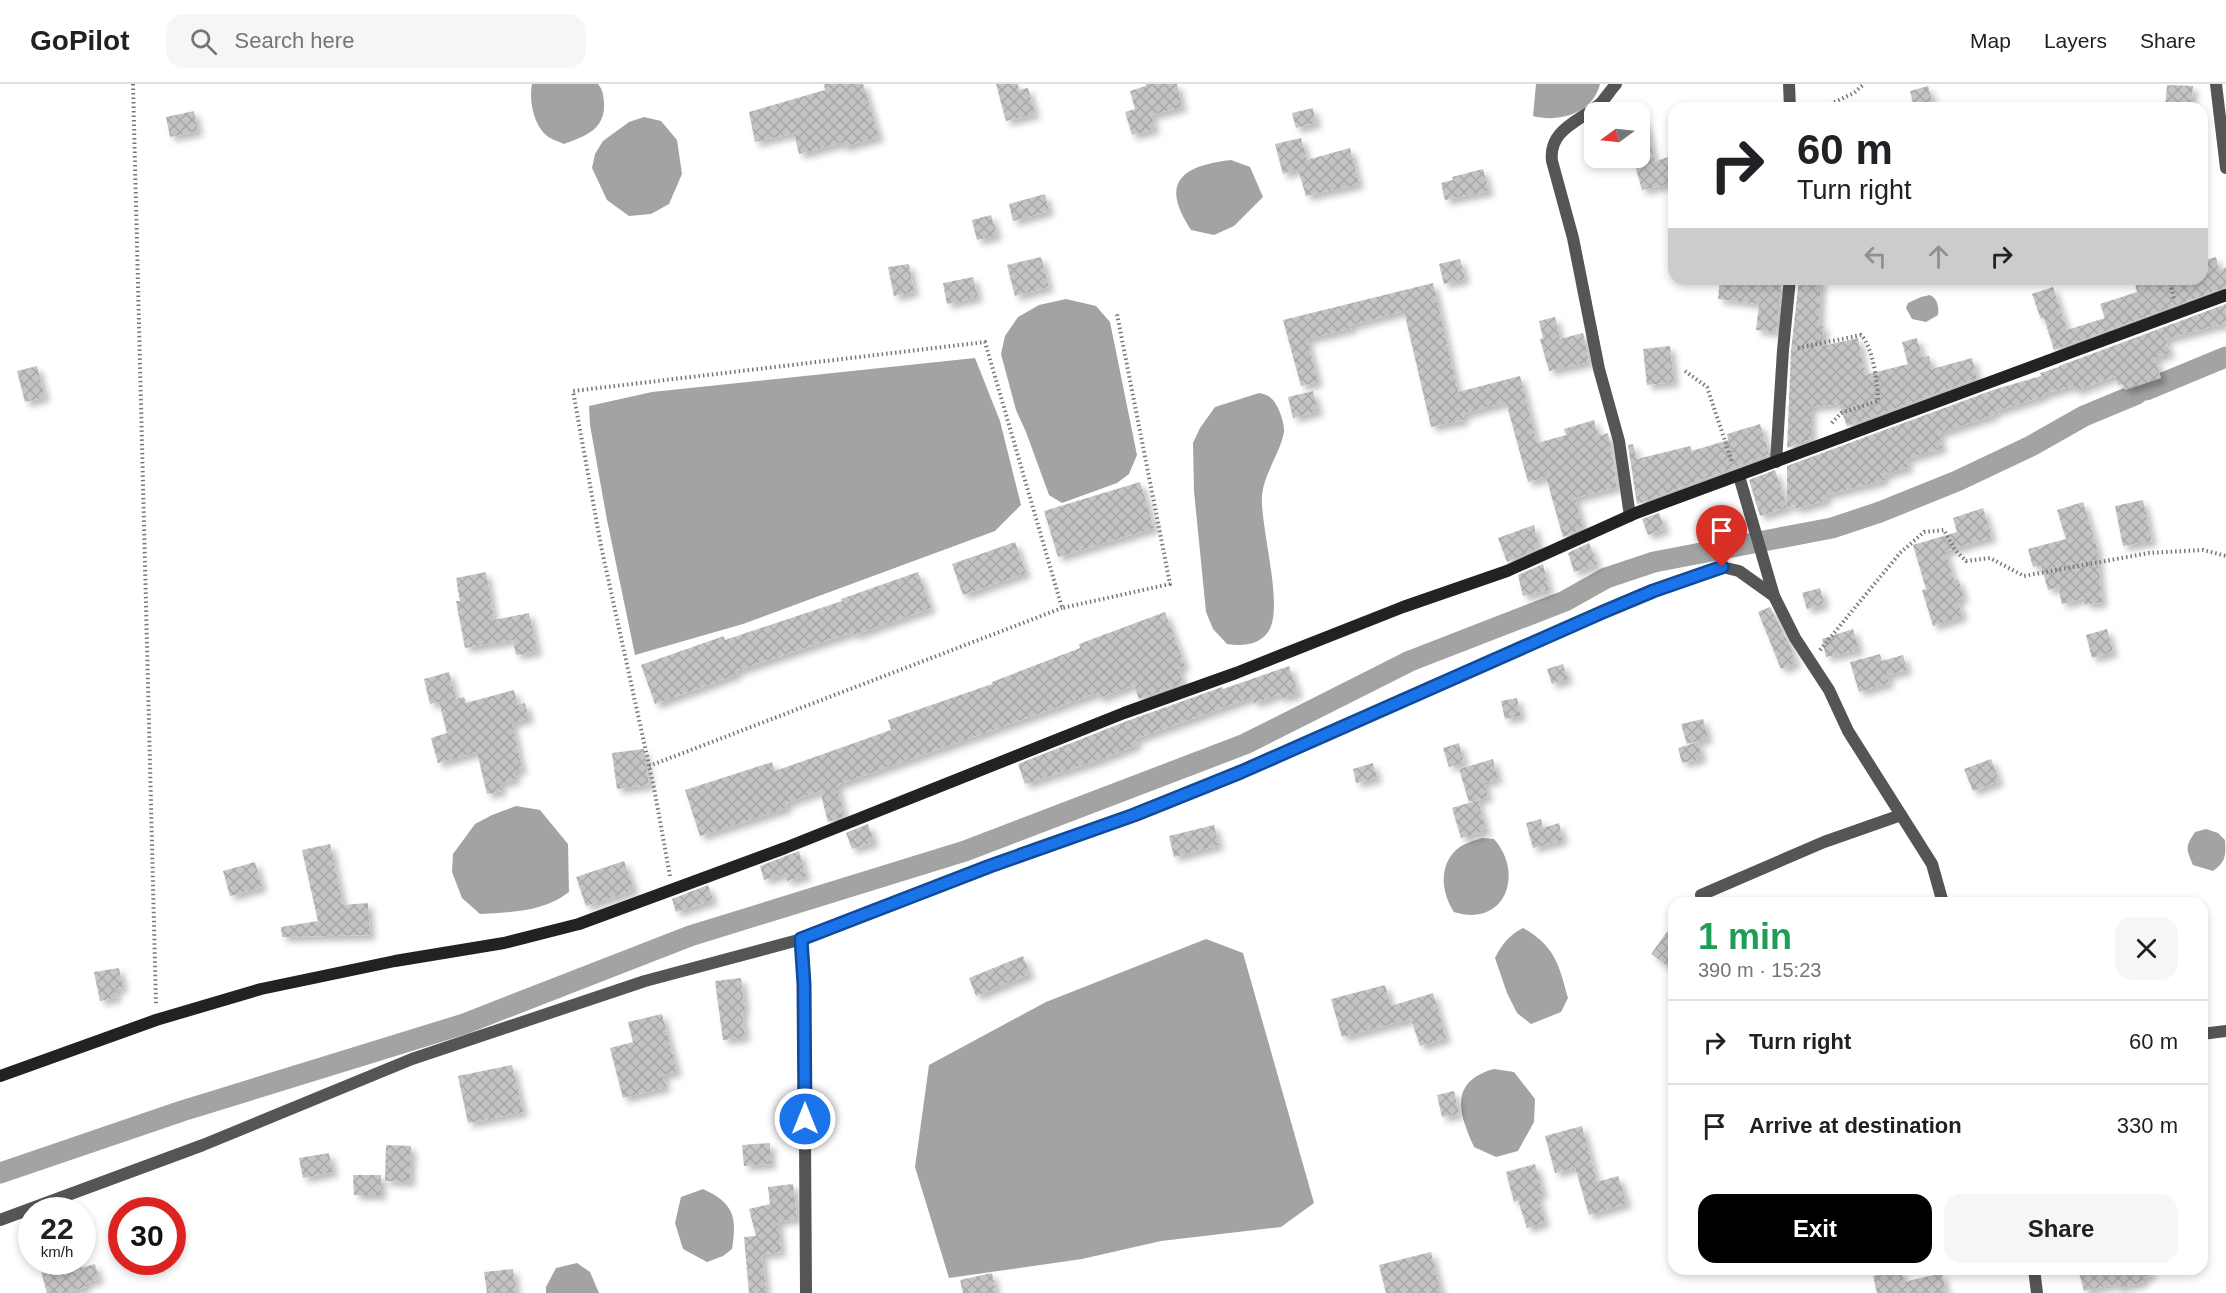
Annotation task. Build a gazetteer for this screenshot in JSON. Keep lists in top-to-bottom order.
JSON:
{
  "north": "left",
  "page": {
    "header": "GoPilot",
    "search": "Search here",
    "nav": ["Map", "Layers", "Share"],
    "turn": ["60 m", "Turn right"],
    "heading": ["1 min", "390 m · 15:23"],
    "list": [
      {
        "name": "Turn right",
        "value": "60 m"
      },
      {
        "name": "Arrive at destination",
        "value": "330 m"
      }
    ],
    "buttons": ["Exit", "Share"],
    "speed": "22 km/h",
    "limit": "30"
  }
}
